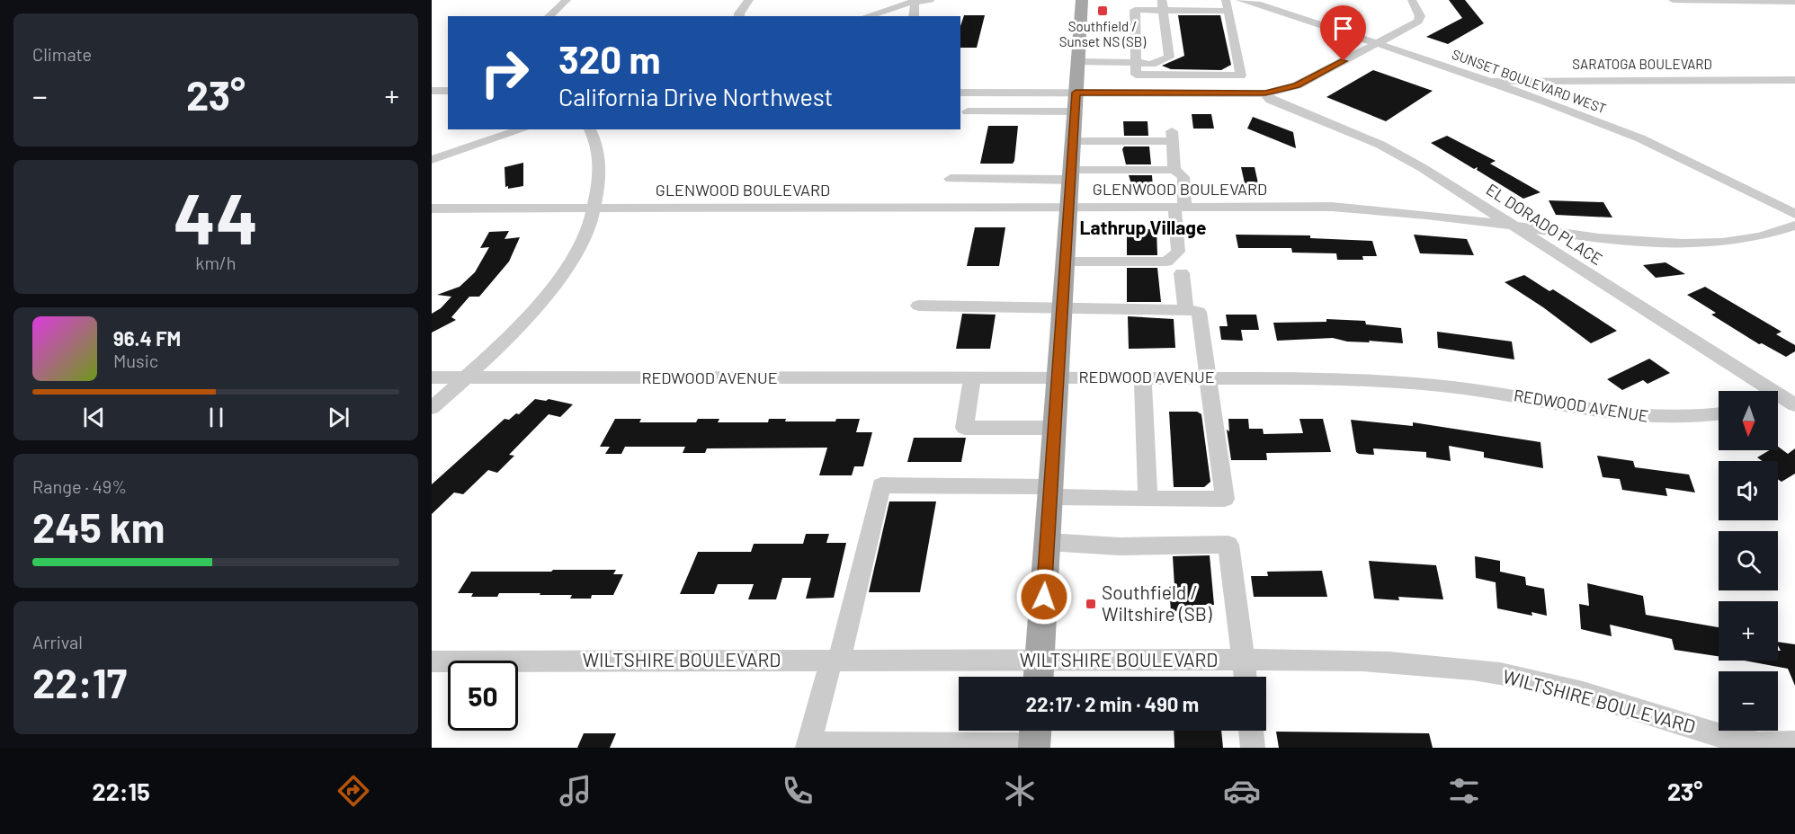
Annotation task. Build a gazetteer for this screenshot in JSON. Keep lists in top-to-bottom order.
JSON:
{
  "streets": {
    "street": [
      "SARATOGA BOULEVARD",
      "SUNSET BOULEVARD WEST",
      "GLENWOOD BOULEVARD",
      "EL DORADO PLACE",
      "REDWOOD AVENUE",
      "WILTSHIRE BOULEVARD"
    ]
  },
  "crossings": [
    ["SARATOGA BOULEVARD", "SUNSET BOULEVARD WEST"],
    ["GLENWOOD BOULEVARD", "EL DORADO PLACE"]
  ],
  "districts": ["Lathrup Village"],
  "places": {
    "transit": ["Southfield / Sunset NS (SB)", "Southfield / Wiltshire (SB)"]
  },
  "north": "bottom",
  "page": {
    "tile": [
      "Climate",
      ["44", "km/h"],
      ["Range · 49%", "245 km"],
      ["Arrival", "22:17"]
    ],
    "turn": ["320 m", "California Drive Northwest"],
    "heat": ["−", "23°", "+"],
    "song": ["96.4 FM", "Music"],
    "map_buttons": ["+", "−"],
    "limit": "50",
    "trip": "22:17 · 2 min · 490 m",
    "tabs": ["22:15", "23°"]
  }
}
